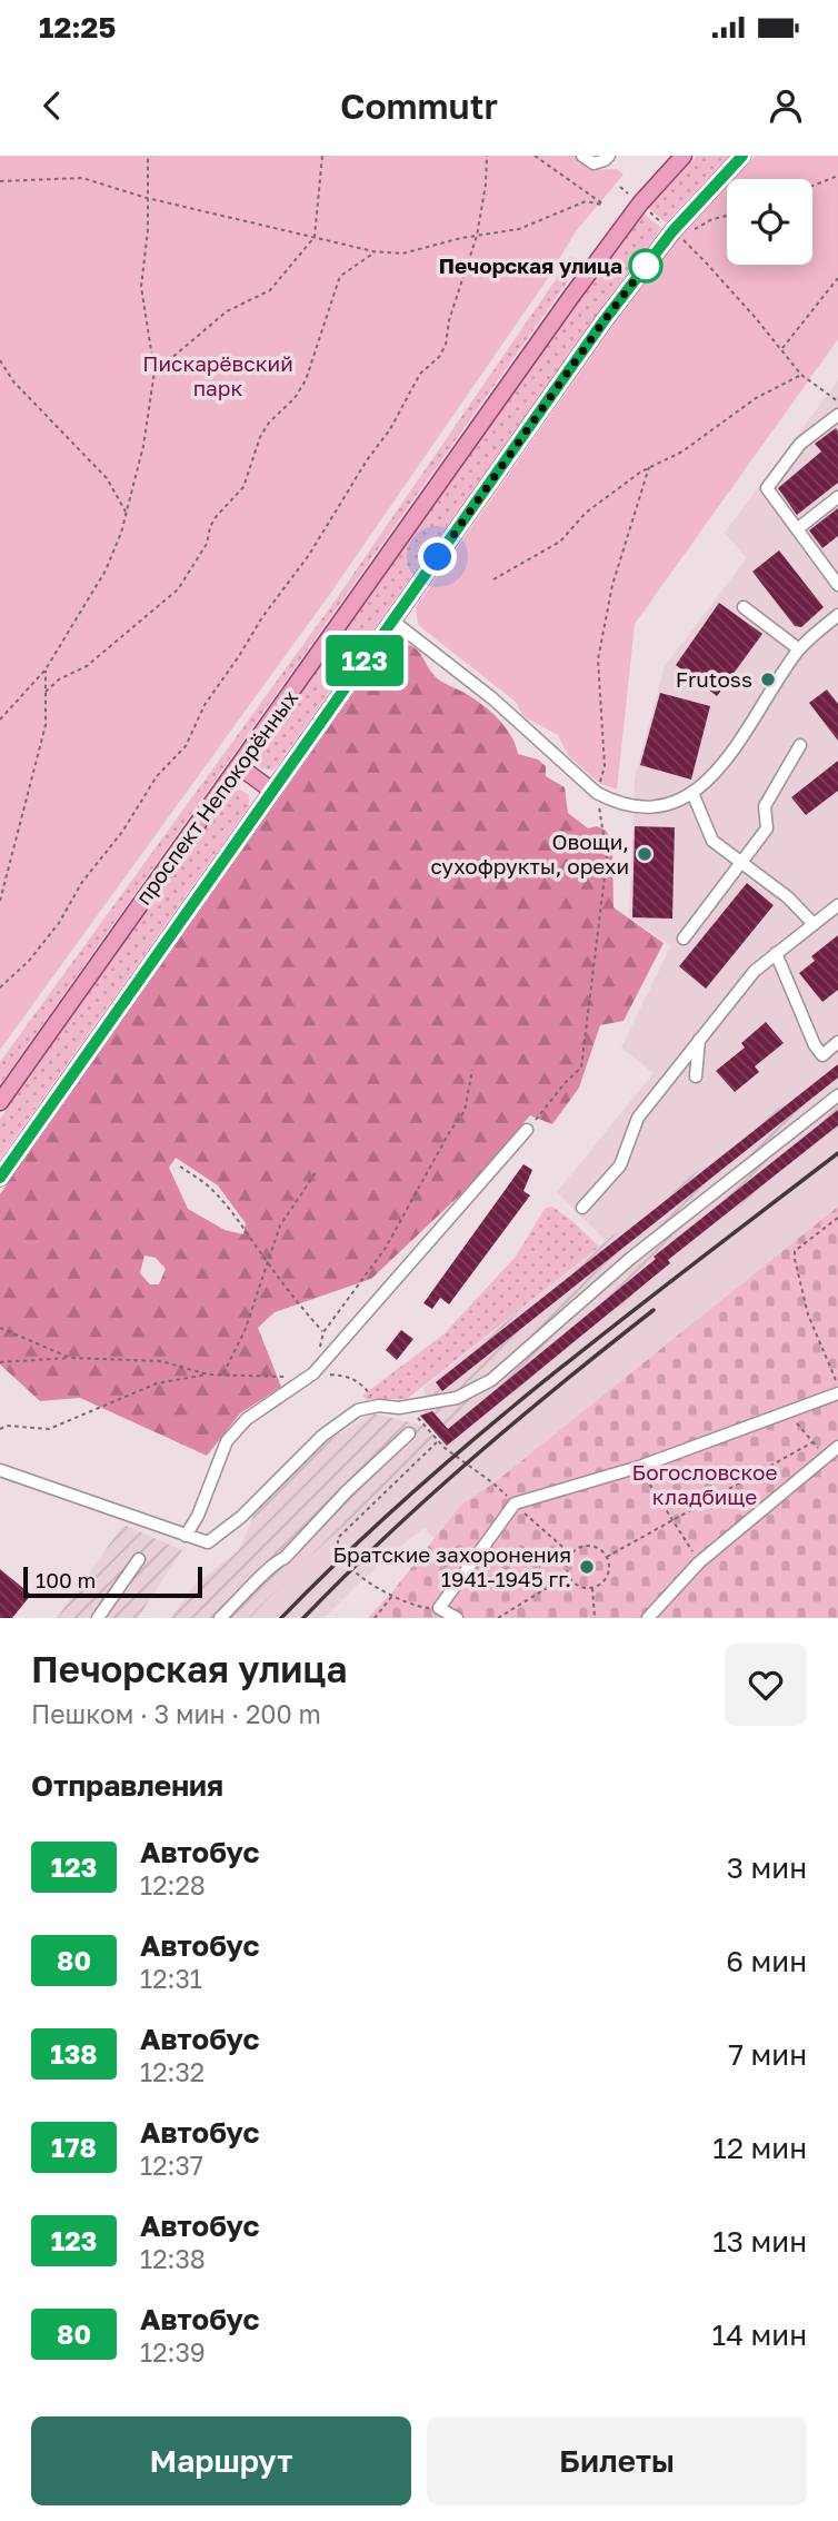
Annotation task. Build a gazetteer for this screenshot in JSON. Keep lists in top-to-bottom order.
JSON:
{
  "streets": {
    "main road": ["проспект Непокорённых"]
  },
  "parks": ["Пискарёвский парк", "Богословское кладбище"],
  "places": [
    "Печорская улица",
    "Frutoss",
    "Овощи, сухофрукты, орехи",
    "Братские захоронения 1941-1945 гг."
  ],
  "lines": ["bus line 123"],
  "scale_bar": "100 m",
  "page": {
    "status": "12:25",
    "header": "Commutr",
    "on_map": "123",
    "scale": "100 m",
    "heading": [
      ["Печорская улица", "Пешком · 3 мин · 200 m"],
      "Отправления"
    ],
    "list": [
      {
        "mark": "123",
        "name": "Автобус",
        "note": "12:28",
        "value": "3 мин"
      },
      {
        "mark": "80",
        "name": "Автобус",
        "note": "12:31",
        "value": "6 мин"
      },
      {
        "mark": "138",
        "name": "Автобус",
        "note": "12:32",
        "value": "7 мин"
      },
      {
        "mark": "178",
        "name": "Автобус",
        "note": "12:37",
        "value": "12 мин"
      },
      {
        "mark": "123",
        "name": "Автобус",
        "note": "12:38",
        "value": "13 мин"
      },
      {
        "mark": "80",
        "name": "Автобус",
        "note": "12:39",
        "value": "14 мин"
      }
    ],
    "buttons": ["Маршрут", "Билеты"]
  }
}
